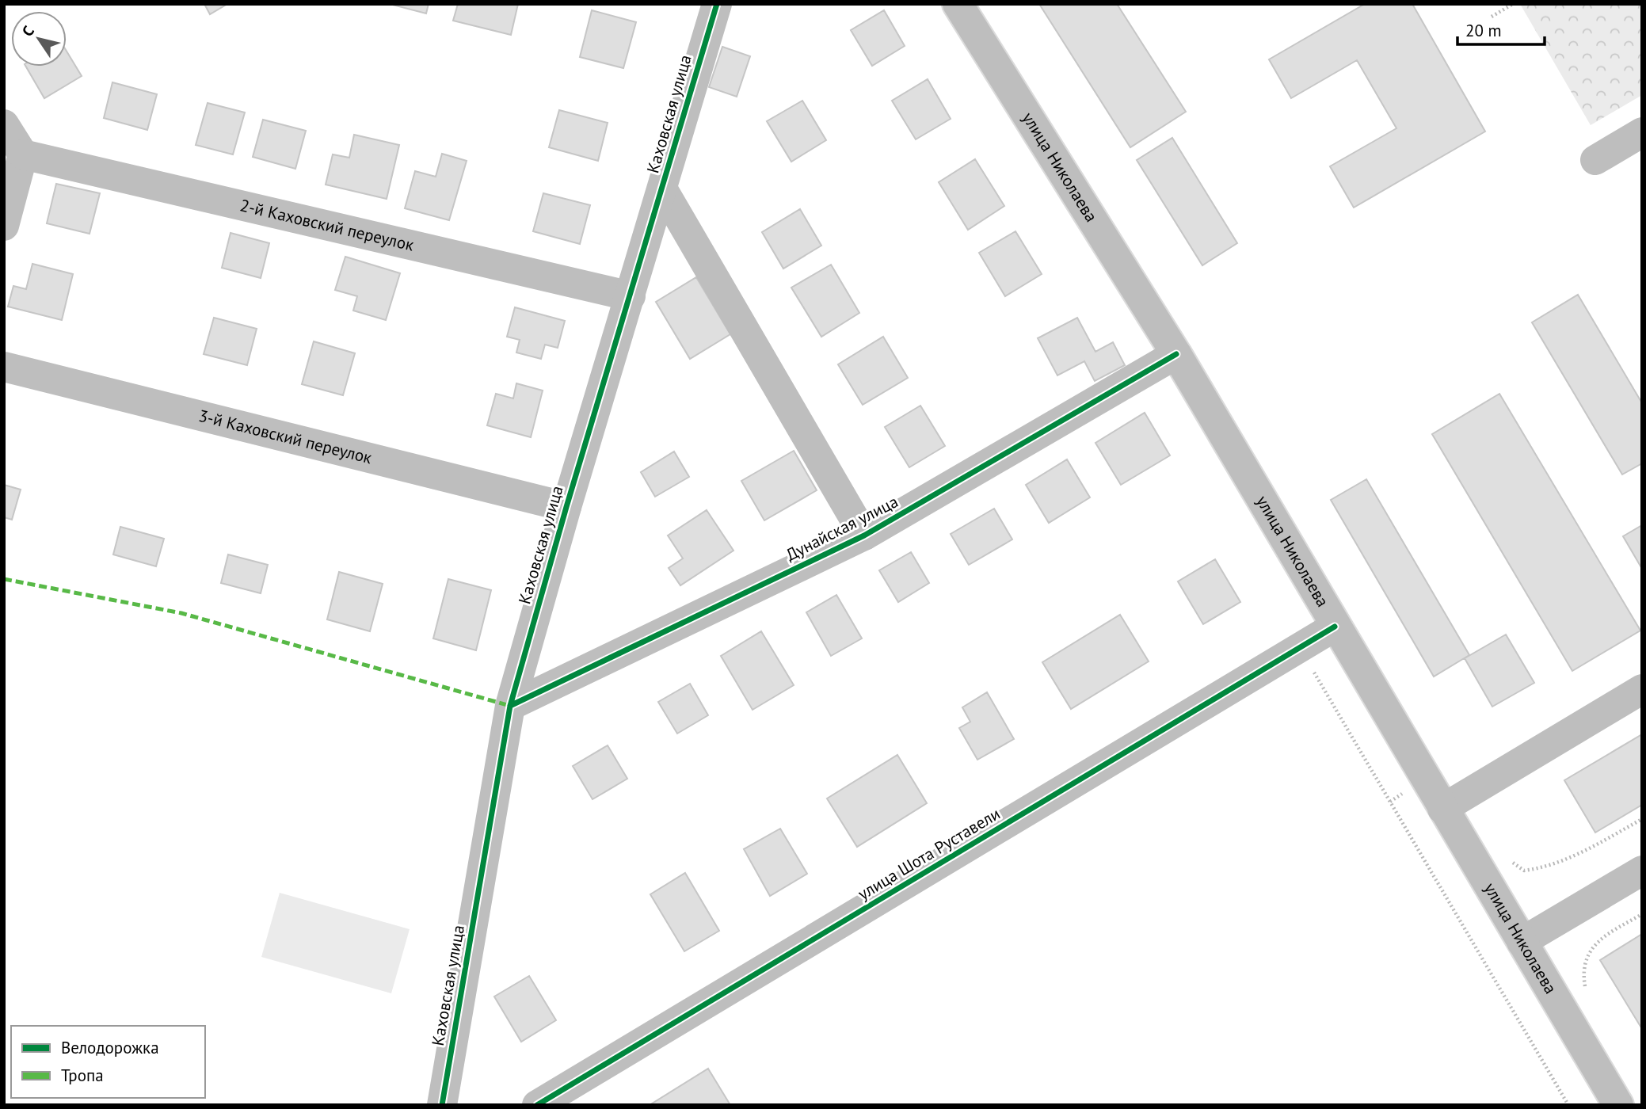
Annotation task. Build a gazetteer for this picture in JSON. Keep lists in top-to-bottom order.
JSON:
{
  "streets": {
    "street": [
      "Каховская улица",
      "улица Николаева",
      "2-й Каховский переулок",
      "3-й Каховский переулок",
      "Дунайская улица",
      "улица Шота Руставели"
    ]
  },
  "crossings": [
    ["Каховская улица", "2-й Каховский переулок"],
    ["Каховская улица", "3-й Каховский переулок"],
    ["Каховская улица", "Дунайская улица"],
    ["улица Николаева", "Дунайская улица"],
    ["улица Николаева", "улица Шота Руставели"]
  ],
  "legend": ["Велодорожка", "Тропа"],
  "scale_bar": "20 m",
  "north": "top left"
}
